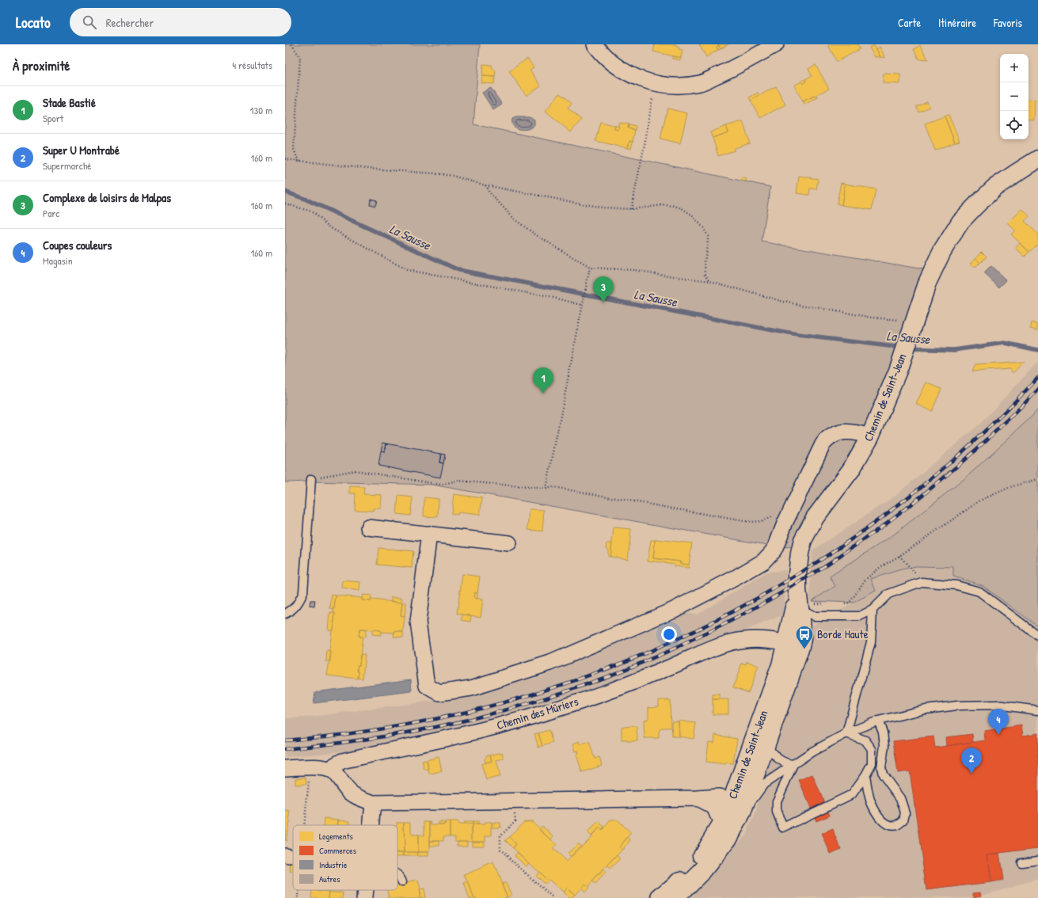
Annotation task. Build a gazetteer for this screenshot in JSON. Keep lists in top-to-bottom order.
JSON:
{
  "streets": {
    "street": ["Chemin de Saint-Jean", "Chemin des Mûriers"]
  },
  "crossings": [
    ["Chemin de Saint-Jean", "Chemin des Mûriers"]
  ],
  "water": ["La Sausse"],
  "places": {
    "bus stop": ["Borde Haute"]
  },
  "legend": [
    "Logements",
    "Commerces",
    "Industrie",
    "Autres"
  ],
  "page": {
    "header": "Locato",
    "search": "Rechercher",
    "nav": ["Carte", "Itinéraire", "Favoris"],
    "heading": ["À proximité", "4 résultats"],
    "map_buttons": ["+", "−"],
    "list": [
      {
        "mark": "1",
        "name": "Stade Bastié",
        "note": "Sport",
        "value": "130 m"
      },
      {
        "mark": "2",
        "name": "Super U Montrabé",
        "note": "Supermarché",
        "value": "160 m"
      },
      {
        "mark": "3",
        "name": "Complexe de loisirs de Malpas",
        "note": "Parc",
        "value": "160 m"
      },
      {
        "mark": "4",
        "name": "Coupes couleurs",
        "note": "Magasin",
        "value": "160 m"
      }
    ],
    "pins": [
      "3",
      "1",
      "4",
      "2"
    ]
  }
}
